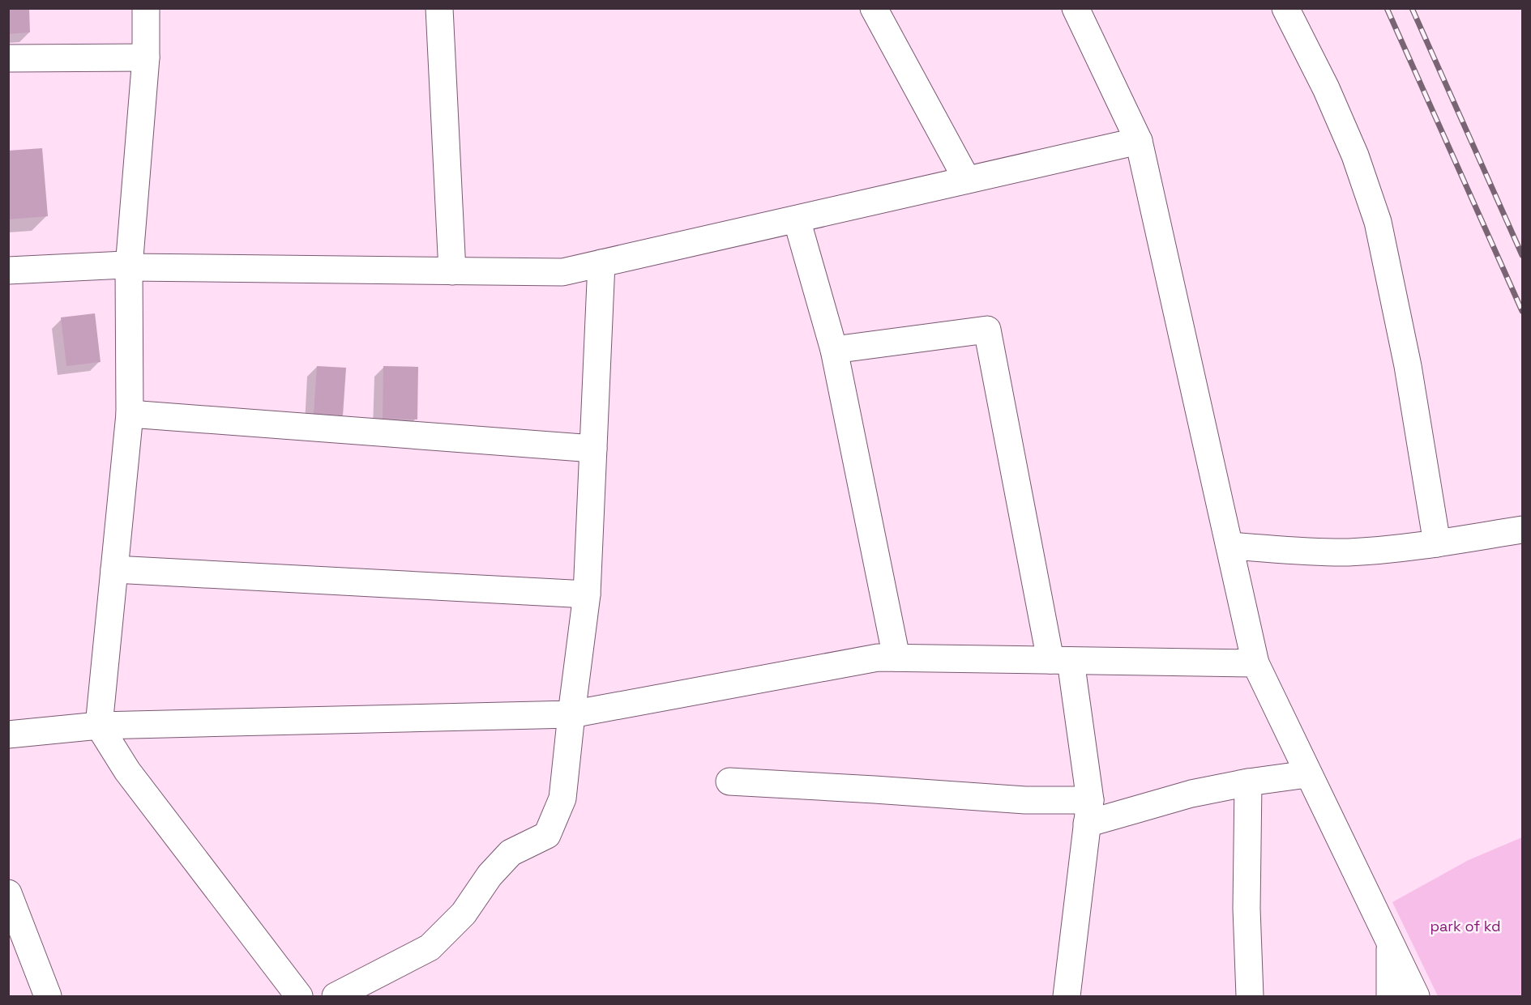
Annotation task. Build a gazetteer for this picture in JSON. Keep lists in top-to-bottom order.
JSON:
{
  "parks": ["park of kd"]
}
